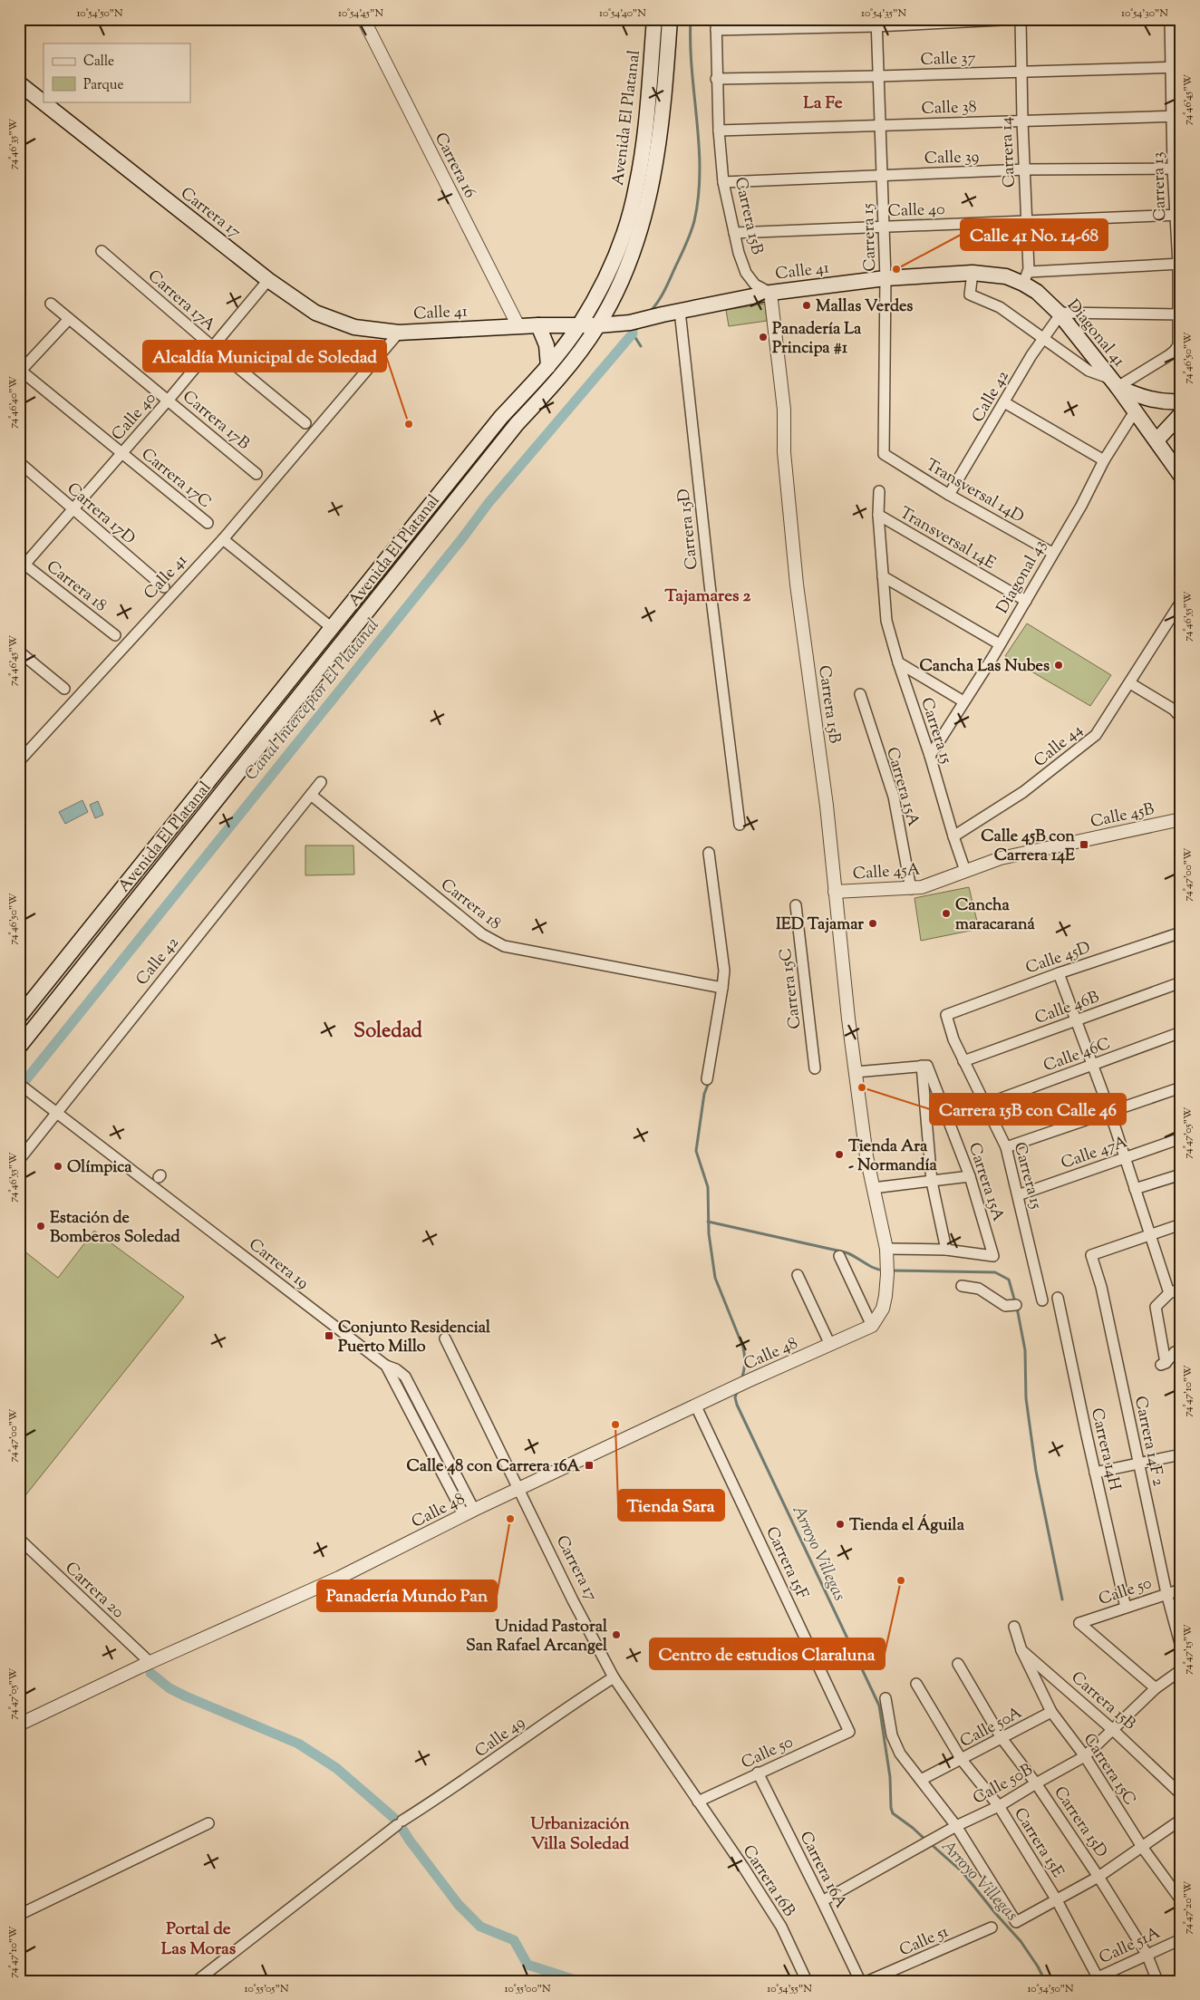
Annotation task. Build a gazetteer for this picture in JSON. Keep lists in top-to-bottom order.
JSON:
{
  "streets": {
    "main road": [
      "Avenida El Platanal",
      "Carrera 17",
      "Calle 41",
      "Diagonal 41"
    ],
    "street": [
      "Calle 37",
      "Calle 38",
      "Carrera 14",
      "Calle 39",
      "Carrera 16",
      "Carrera 13",
      "Calle 40",
      "Carrera 15B",
      "Carrera 15",
      "Carrera 17A",
      "Calle 42",
      "Carrera 17B",
      "Carrera 17C",
      "Transversal 14D",
      "Carrera 17D",
      "Carrera 15D",
      "Transversal 14E",
      "Diagonal 43",
      "Carrera 18",
      "Calle 44",
      "Carrera 15A",
      "Calle 45B",
      "Calle 45A",
      "Calle 45D",
      "Carrera 15C",
      "Calle 46B",
      "Calle 46C",
      "Calle 47A",
      "Carrera 19",
      "Calle 48",
      "Carrera 14F 2",
      "Carrera 14H",
      "Carrera 15F",
      "Carrera 20",
      "Calle 50",
      "Calle 50A",
      "Calle 49",
      "Calle 50B",
      "Carrera 15E",
      "Carrera 16A",
      "Carrera 16B",
      "Calle 51",
      "Calle 51A"
    ]
  },
  "crossings": [
    ["Calle 37", "Carrera 14"],
    ["Calle 37", "Carrera 13"],
    ["Calle 37", "Carrera 15B"],
    ["Calle 37", "Carrera 15"],
    ["Calle 38", "Carrera 14"],
    ["Calle 38", "Carrera 13"],
    ["Calle 38", "Carrera 15B"],
    ["Calle 38", "Carrera 15"],
    ["Avenida El Platanal", "Calle 41"],
    ["Carrera 14", "Calle 39"],
    ["Carrera 14", "Calle 40"],
    ["Carrera 14", "Calle 41"],
    ["Carrera 14", "Diagonal 41"],
    ["Calle 39", "Carrera 13"],
    ["Calle 39", "Carrera 15B"],
    ["Calle 39", "Carrera 15"],
    ["Carrera 16", "Calle 41"],
    ["Carrera 13", "Calle 40"],
    ["Carrera 13", "Calle 41"],
    ["Carrera 13", "Diagonal 41"],
    ["Calle 40", "Carrera 17"],
    ["Calle 40", "Carrera 15B"],
    ["Calle 40", "Carrera 15"],
    ["Calle 40", "Carrera 17A"],
    ["Calle 40", "Carrera 17B"],
    ["Calle 40", "Carrera 17C"],
    ["Calle 40", "Carrera 17D"],
    ["Calle 40", "Carrera 18"],
    ["Carrera 17", "Calle 41"],
    ["Carrera 17", "Calle 48"],
    ["Carrera 17", "Calle 50"],
    ["Carrera 17", "Calle 49"],
    ["Carrera 17", "Carrera 16B"],
    ["Carrera 15B", "Calle 41"],
    ["Carrera 15B", "Calle 45A"],
    ["Carrera 15B", "Carrera 15C"],
    ["Carrera 15B", "Calle 48"],
    ["Carrera 15B", "Calle 50B"],
    ["Carrera 15", "Calle 41"],
    ["Carrera 15", "Transversal 14D"],
    ["Carrera 15", "Transversal 14E"],
    ["Carrera 15", "Diagonal 43"],
    ["Carrera 15", "Calle 44"],
    ["Carrera 15", "Calle 45B"],
    ["Carrera 15", "Calle 45A"],
    ["Carrera 15", "Calle 45D"],
    ["Carrera 15", "Calle 46B"],
    ["Carrera 15", "Calle 46C"],
    ["Carrera 15", "Calle 47A"],
    ["Calle 41", "Diagonal 41"],
    ["Calle 41", "Carrera 15D"],
    ["Diagonal 41", "Calle 42"],
    ["Diagonal 41", "Diagonal 43"],
    ["Calle 42", "Transversal 14D"],
    ["Calle 42", "Carrera 18"],
    ["Calle 42", "Carrera 19"],
    ["Transversal 14D", "Diagonal 43"],
    ["Carrera 15D", "Calle 50A"],
    ["Carrera 15D", "Calle 50B"],
    ["Carrera 15D", "Calle 51A"],
    ["Transversal 14E", "Diagonal 43"],
    ["Carrera 15A", "Calle 45A"],
    ["Calle 45B", "Calle 45A"],
    ["Carrera 15C", "Calle 50A"],
    ["Carrera 15C", "Calle 50B"],
    ["Carrera 19", "Calle 48"],
    ["Calle 48", "Carrera 15F"],
    ["Calle 48", "Carrera 20"],
    ["Carrera 14F 2", "Calle 50"],
    ["Carrera 14H", "Calle 50"],
    ["Carrera 15F", "Calle 50"],
    ["Calle 50", "Calle 50B"],
    ["Calle 50", "Carrera 16A"],
    ["Calle 50", "Carrera 16B"],
    ["Calle 50A", "Carrera 15E"],
    ["Calle 50B", "Carrera 15E"],
    ["Calle 50B", "Carrera 16A"],
    ["Carrera 15E", "Calle 51A"]
  ],
  "districts": [
    "La Fe",
    "Tajamares 2",
    "Soledad",
    "Urbanización Villa Soledad",
    "Portal de Las Moras"
  ],
  "water": ["Canal Interceptor El Platanal", "Arroyo Villegas"],
  "places": {
    "other": [
      "Calle 41 No. 14-68",
      "Mallas Verdes",
      "Panadería La Principa #1",
      "Alcaldía Municipal de Soledad",
      "Cancha Las Nubes",
      "Cancha maracaraná",
      "IED Tajamar",
      "Carrera 15B con Calle 46",
      "Tienda Ara - Normandía",
      "Olímpica",
      "Estación de Bomberos Soledad",
      "Tienda Sara",
      "Panadería Mundo Pan",
      "Tienda el Águila",
      "Centro de estudios Claraluna",
      "Unidad Pastoral San Rafael Arcangel"
    ],
    "transit": ["Calle 45B con Carrera 14E", "Conjunto Residencial Puerto Millo", "Calle 48 con Carrera 16A"]
  },
  "legend": ["Calle", "Parque"],
  "coordinates": [
    "10°54'50\"N",
    "10°54'45\"N",
    "10°54'40\"N",
    "10°54'35\"N",
    "10°54'30\"N",
    "74°46'45\"W",
    "74°46'35\"W",
    "74°46'50\"W",
    "74°46'40\"W",
    "74°46'55\"W",
    "74°47'00\"W",
    "74°47'05\"W",
    "74°47'10\"W",
    "74°47'15\"W",
    "74°47'20\"W",
    "10°55'05\"N",
    "10°55'00\"N",
    "10°54'55\"N"
  ]
}
